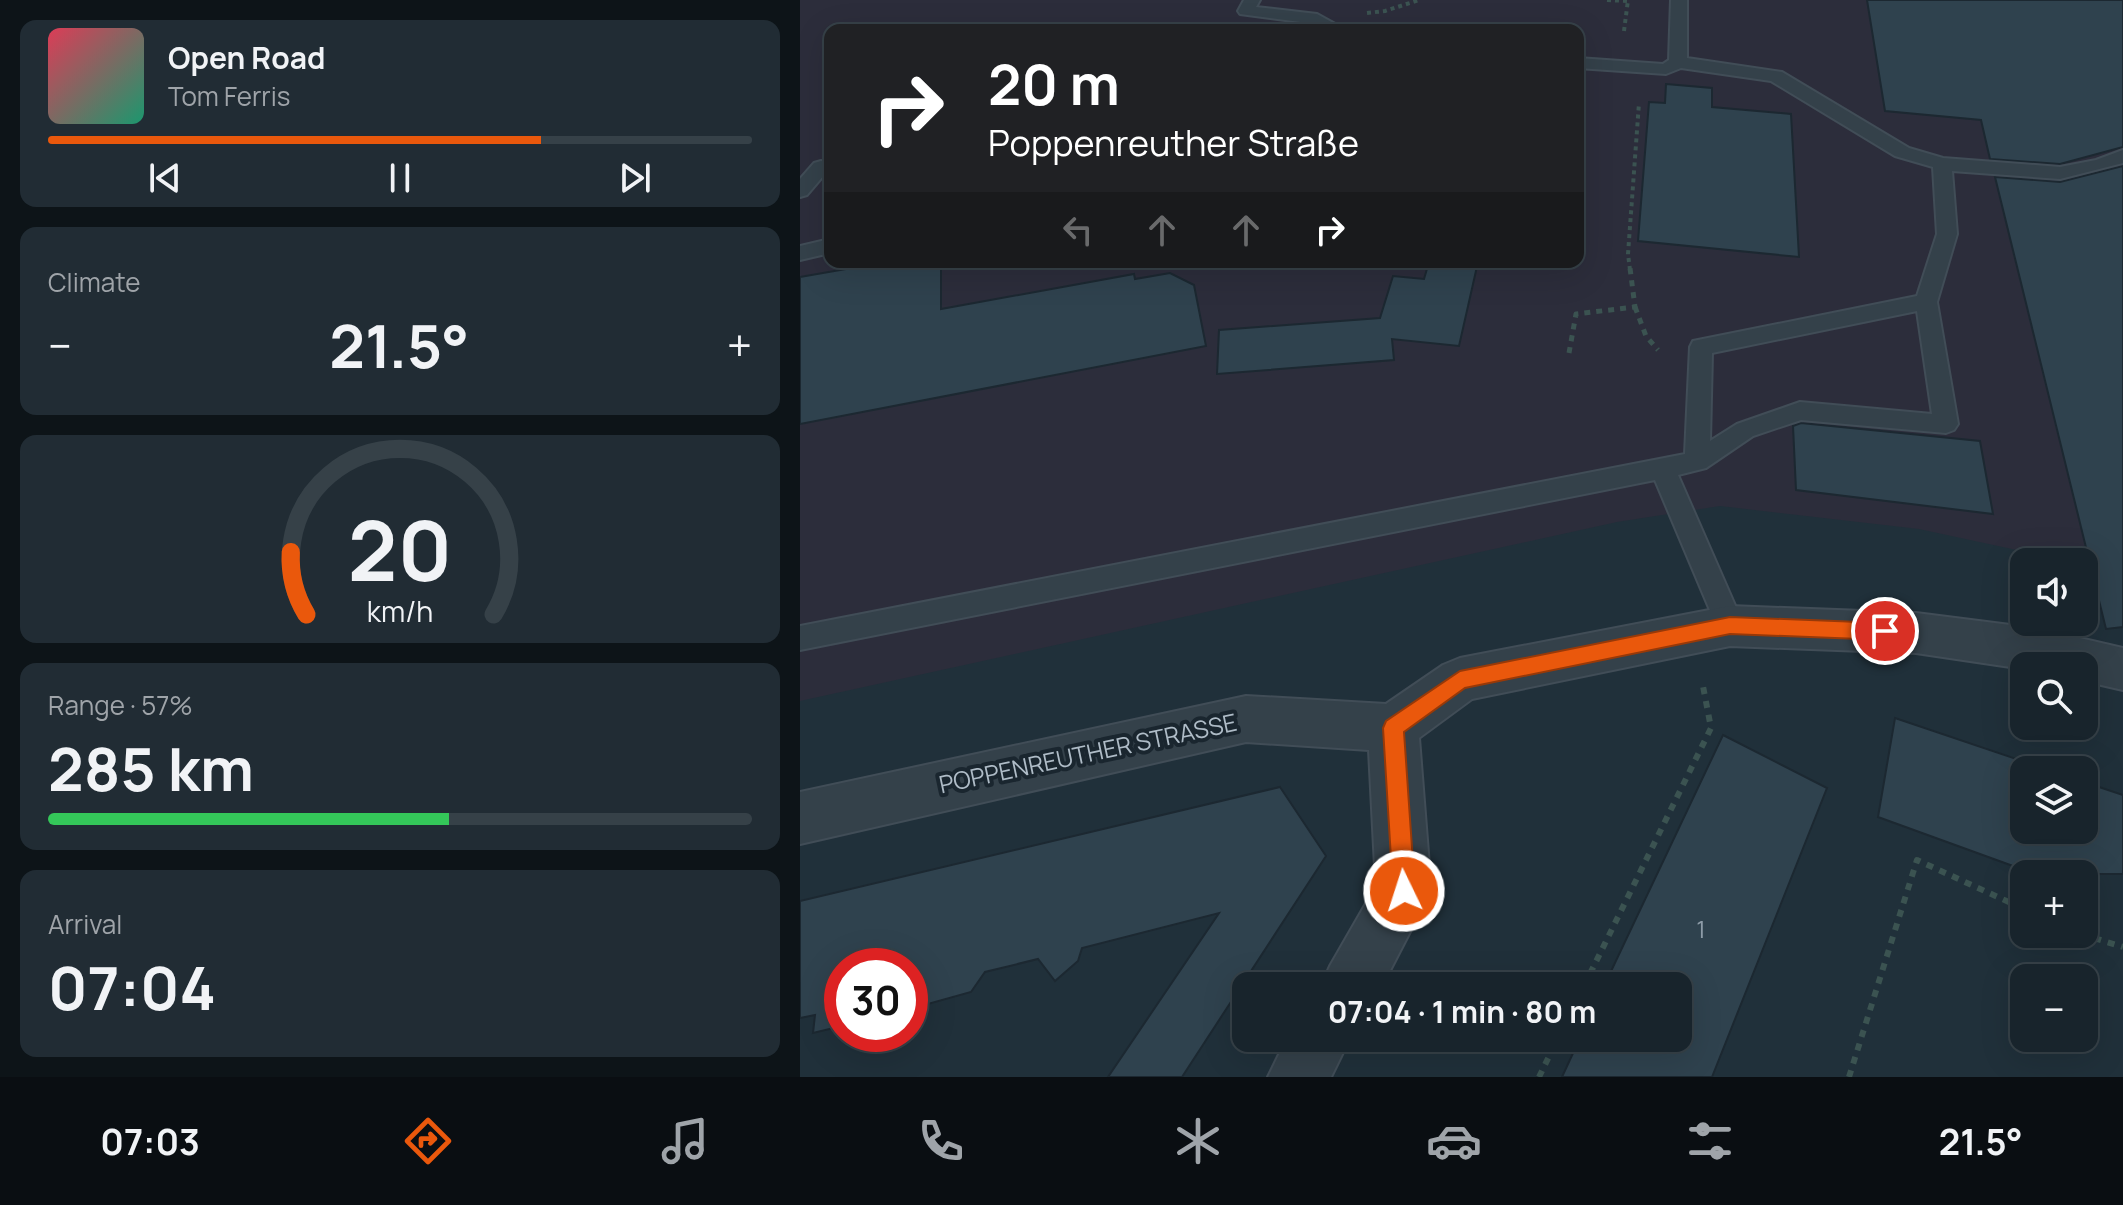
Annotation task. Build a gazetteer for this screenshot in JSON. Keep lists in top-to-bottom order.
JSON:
{
  "streets": {
    "street": ["POPPENREUTHER STRASSE"]
  },
  "house_numbers": ["1"],
  "page": {
    "turn": ["20 m", "Poppenreuther Straße"],
    "song": ["Open Road", "Tom Ferris"],
    "tile": [
      "Climate",
      ["Range · 57%", "285 km"],
      ["Arrival", "07:04"]
    ],
    "heat": ["−", "21.5°", "+"],
    "map_buttons": ["+", "−"],
    "limit": "30",
    "trip": "07:04 · 1 min · 80 m",
    "tabs": ["07:03", "21.5°"],
    "gauge": ["20", "km/h"]
  }
}
